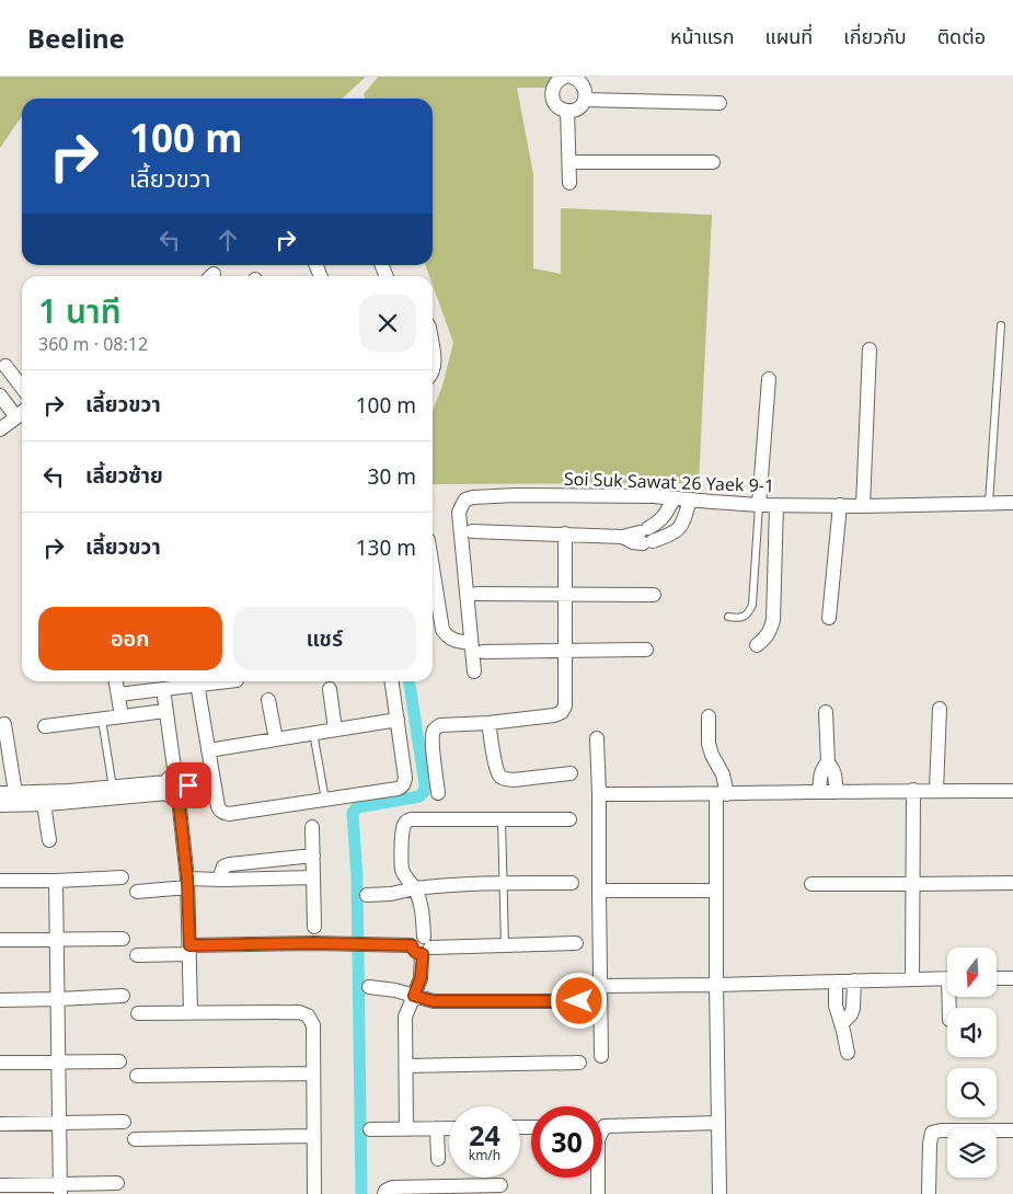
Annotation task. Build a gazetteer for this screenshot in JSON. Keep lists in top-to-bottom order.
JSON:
{
  "streets": {
    "street": ["Soi Suk Sawat 26 Yaek 9-1"]
  },
  "north": "bottom",
  "page": {
    "header": "Beeline",
    "nav": [
      "หน้าแรก",
      "แผนที่",
      "เกี่ยวกับ",
      "ติดต่อ"
    ],
    "turn": ["100 m", "เลี้ยวขวา"],
    "heading": ["1 นาที", "360 m · 08:12"],
    "list": [
      {
        "name": "เลี้ยวขวา",
        "value": "100 m"
      },
      {
        "name": "เลี้ยวซ้าย",
        "value": "30 m"
      },
      {
        "name": "เลี้ยวขวา",
        "value": "130 m"
      }
    ],
    "buttons": ["ออก", "แชร์"],
    "speed": "24 km/h",
    "limit": "30"
  }
}
